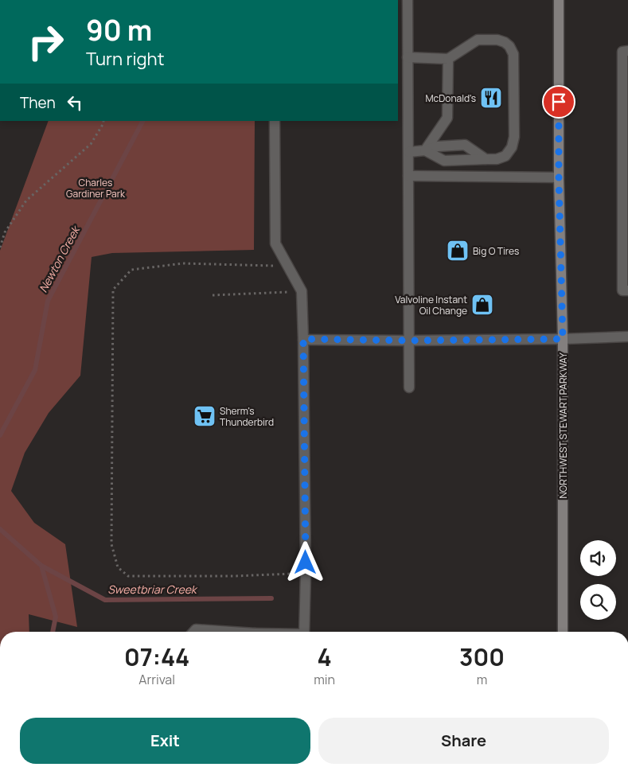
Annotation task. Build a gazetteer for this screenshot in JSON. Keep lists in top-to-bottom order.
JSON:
{
  "streets": {
    "main road": ["NORTHWEST STEWART PARKWAY"]
  },
  "water": ["Newton Creek", "Sweetbriar Creek"],
  "parks": ["Charles Gardiner Park"],
  "places": {
    "restaurant": ["McDonald's"],
    "shop": ["Big O Tires", "Valvoline Instant Oil Change"],
    "supermarket": ["Sherm's Thunderbird"]
  },
  "page": {
    "turn": ["90 m", "Turn right"],
    "then": "Then",
    "eta": [
      "07:44",
      "Arrival",
      "4",
      "min",
      "300",
      "m"
    ],
    "buttons": ["Exit", "Share"]
  }
}
